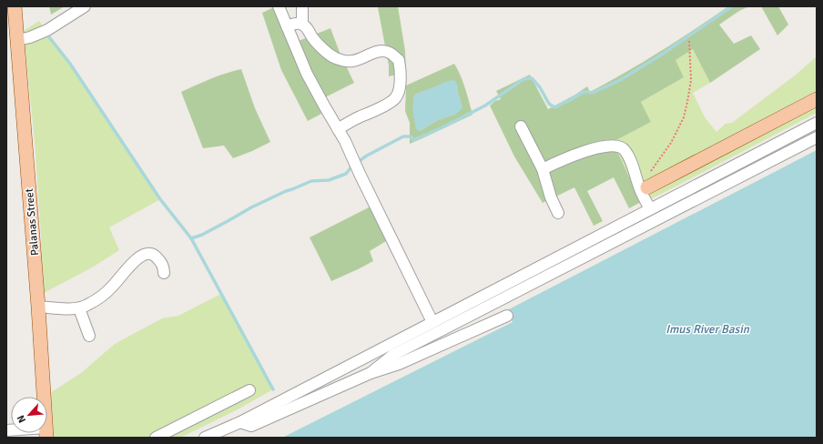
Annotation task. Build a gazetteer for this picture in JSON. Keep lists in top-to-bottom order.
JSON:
{
  "streets": {
    "main road": ["Palanas Street"]
  },
  "water": ["Imus River Basin"],
  "north": "bottom left"
}
